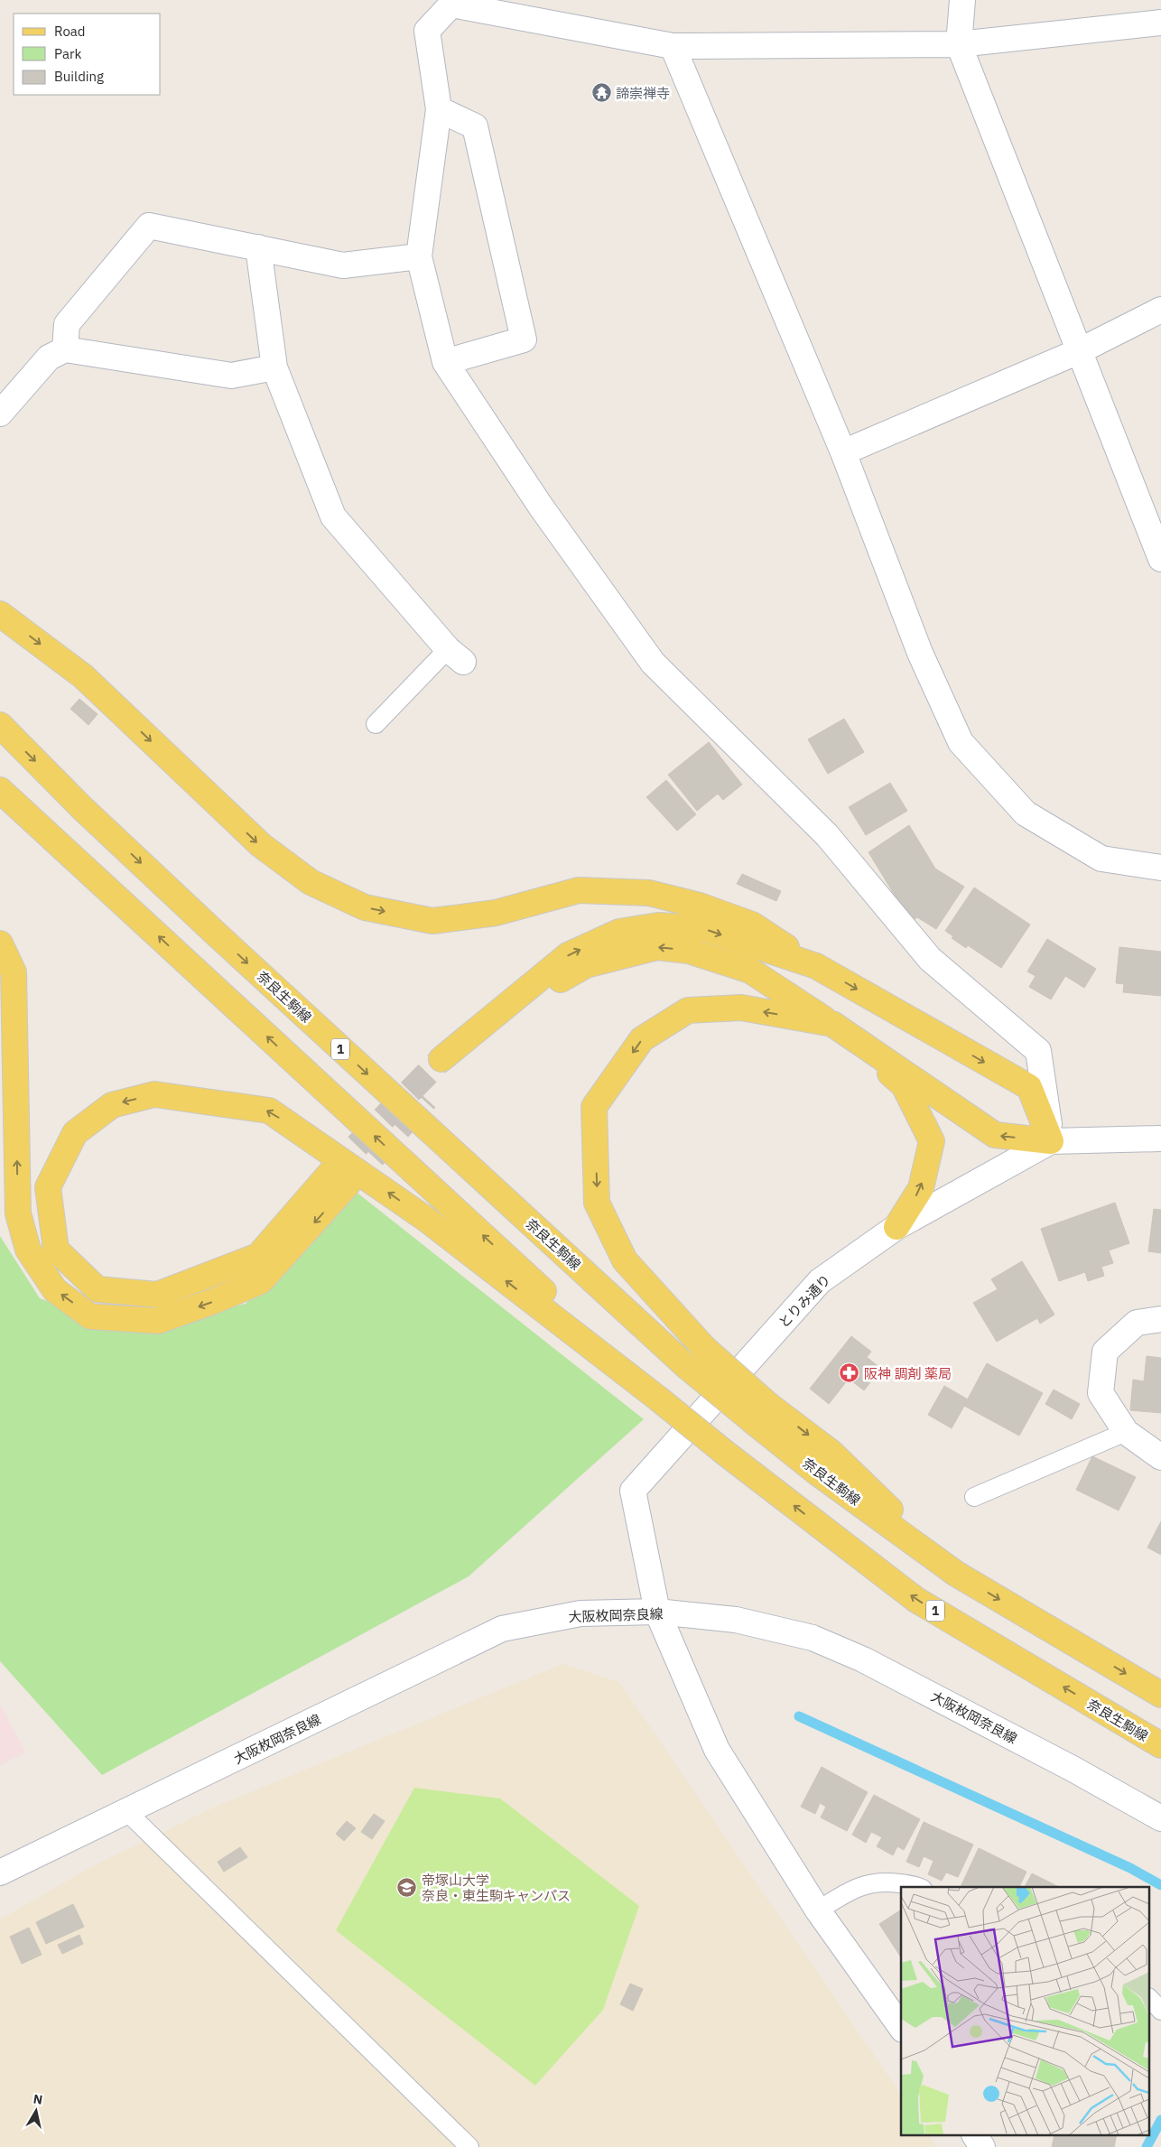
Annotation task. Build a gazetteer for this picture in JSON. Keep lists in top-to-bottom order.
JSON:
{
  "streets": {
    "main road": ["奈良生駒線", "1"],
    "street": ["とりみ通り", "大阪枚岡奈良線"]
  },
  "crossings": [
    ["とりみ通り", "大阪枚岡奈良線"]
  ],
  "places": {
    "temple": ["諦崇禅寺"],
    "pharmacy": ["阪神 調剤 薬局"],
    "school or university": ["帝塚山大学 奈良・東生駒キャンパス"]
  },
  "legend": ["Road", "Park", "Building"],
  "north": "top"
}
